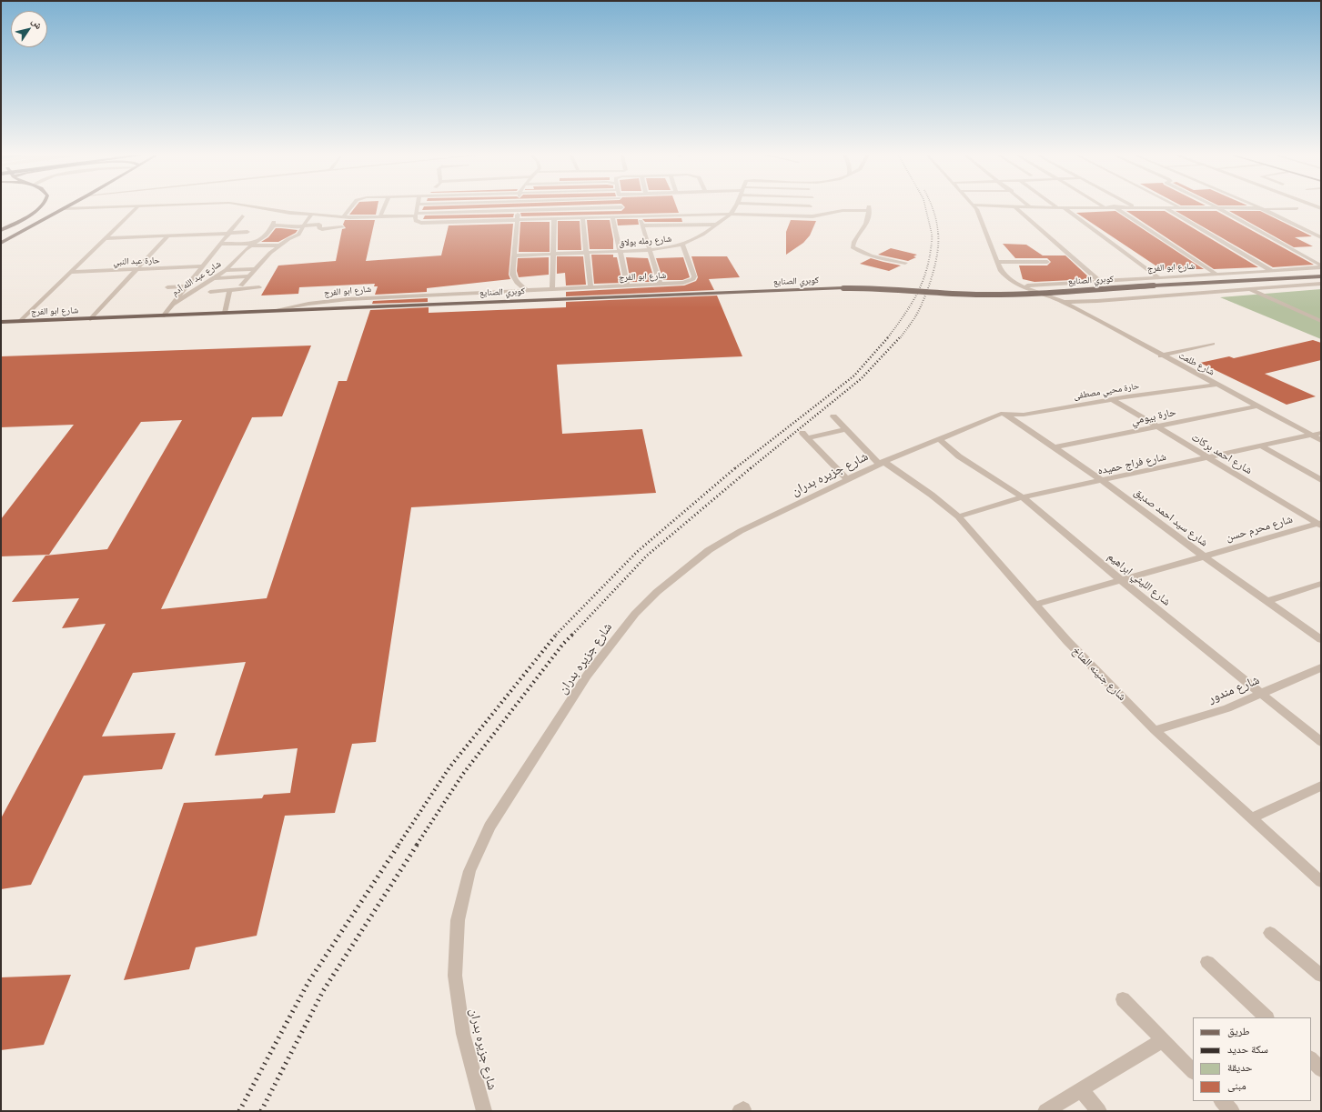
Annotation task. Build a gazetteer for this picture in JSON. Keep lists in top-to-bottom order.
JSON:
{
  "streets": {
    "main road": ["شارع ابو الفرج", "كوبري الصنايع"],
    "street": [
      "شارع رمله بولاق",
      "حارة عبد النبي",
      "شارع عبد الله آدم",
      "شارع طلعت",
      "حارة محيي مصطفى",
      "حارة بيومي",
      "شارع احمد بركات",
      "شارع فراج حميده",
      "شارع جزيره بدران",
      "شارع سيد احمد صديق",
      "شارع محرم حسن",
      "شارع الليثي ابراهيم",
      "شارع جنينه المناخ",
      "شارع مندور"
    ]
  },
  "crossings": [
    ["شارع رمله بولاق", "شارع ابو الفرج"],
    ["شارع ابو الفرج", "كوبري الصنايع"],
    ["شارع طلعت", "حارة محيي مصطفى"],
    ["شارع طلعت", "حارة بيومي"],
    ["شارع طلعت", "شارع فراج حميده"],
    ["حارة محيي مصطفى", "شارع احمد بركات"],
    ["حارة محيي مصطفى", "شارع جزيره بدران"],
    ["حارة محيي مصطفى", "شارع سيد احمد صديق"],
    ["حارة بيومي", "شارع احمد بركات"],
    ["حارة بيومي", "شارع سيد احمد صديق"],
    ["شارع احمد بركات", "شارع فراج حميده"],
    ["شارع احمد بركات", "شارع محرم حسن"],
    ["شارع فراج حميده", "شارع سيد احمد صديق"],
    ["شارع فراج حميده", "شارع الليثي ابراهيم"],
    ["شارع فراج حميده", "شارع جنينه المناخ"],
    ["شارع جزيره بدران", "شارع سيد احمد صديق"],
    ["شارع جزيره بدران", "شارع الليثي ابراهيم"],
    ["شارع جزيره بدران", "شارع جنينه المناخ"],
    ["شارع سيد احمد صديق", "شارع محرم حسن"],
    ["شارع محرم حسن", "شارع الليثي ابراهيم"],
    ["شارع محرم حسن", "شارع جنينه المناخ"],
    ["شارع الليثي ابراهيم", "شارع مندور"],
    ["شارع جنينه المناخ", "شارع مندور"]
  ],
  "legend": [
    "طريق",
    "سكة حديد",
    "حديقة",
    "مبنى"
  ],
  "north": "top right"
}
